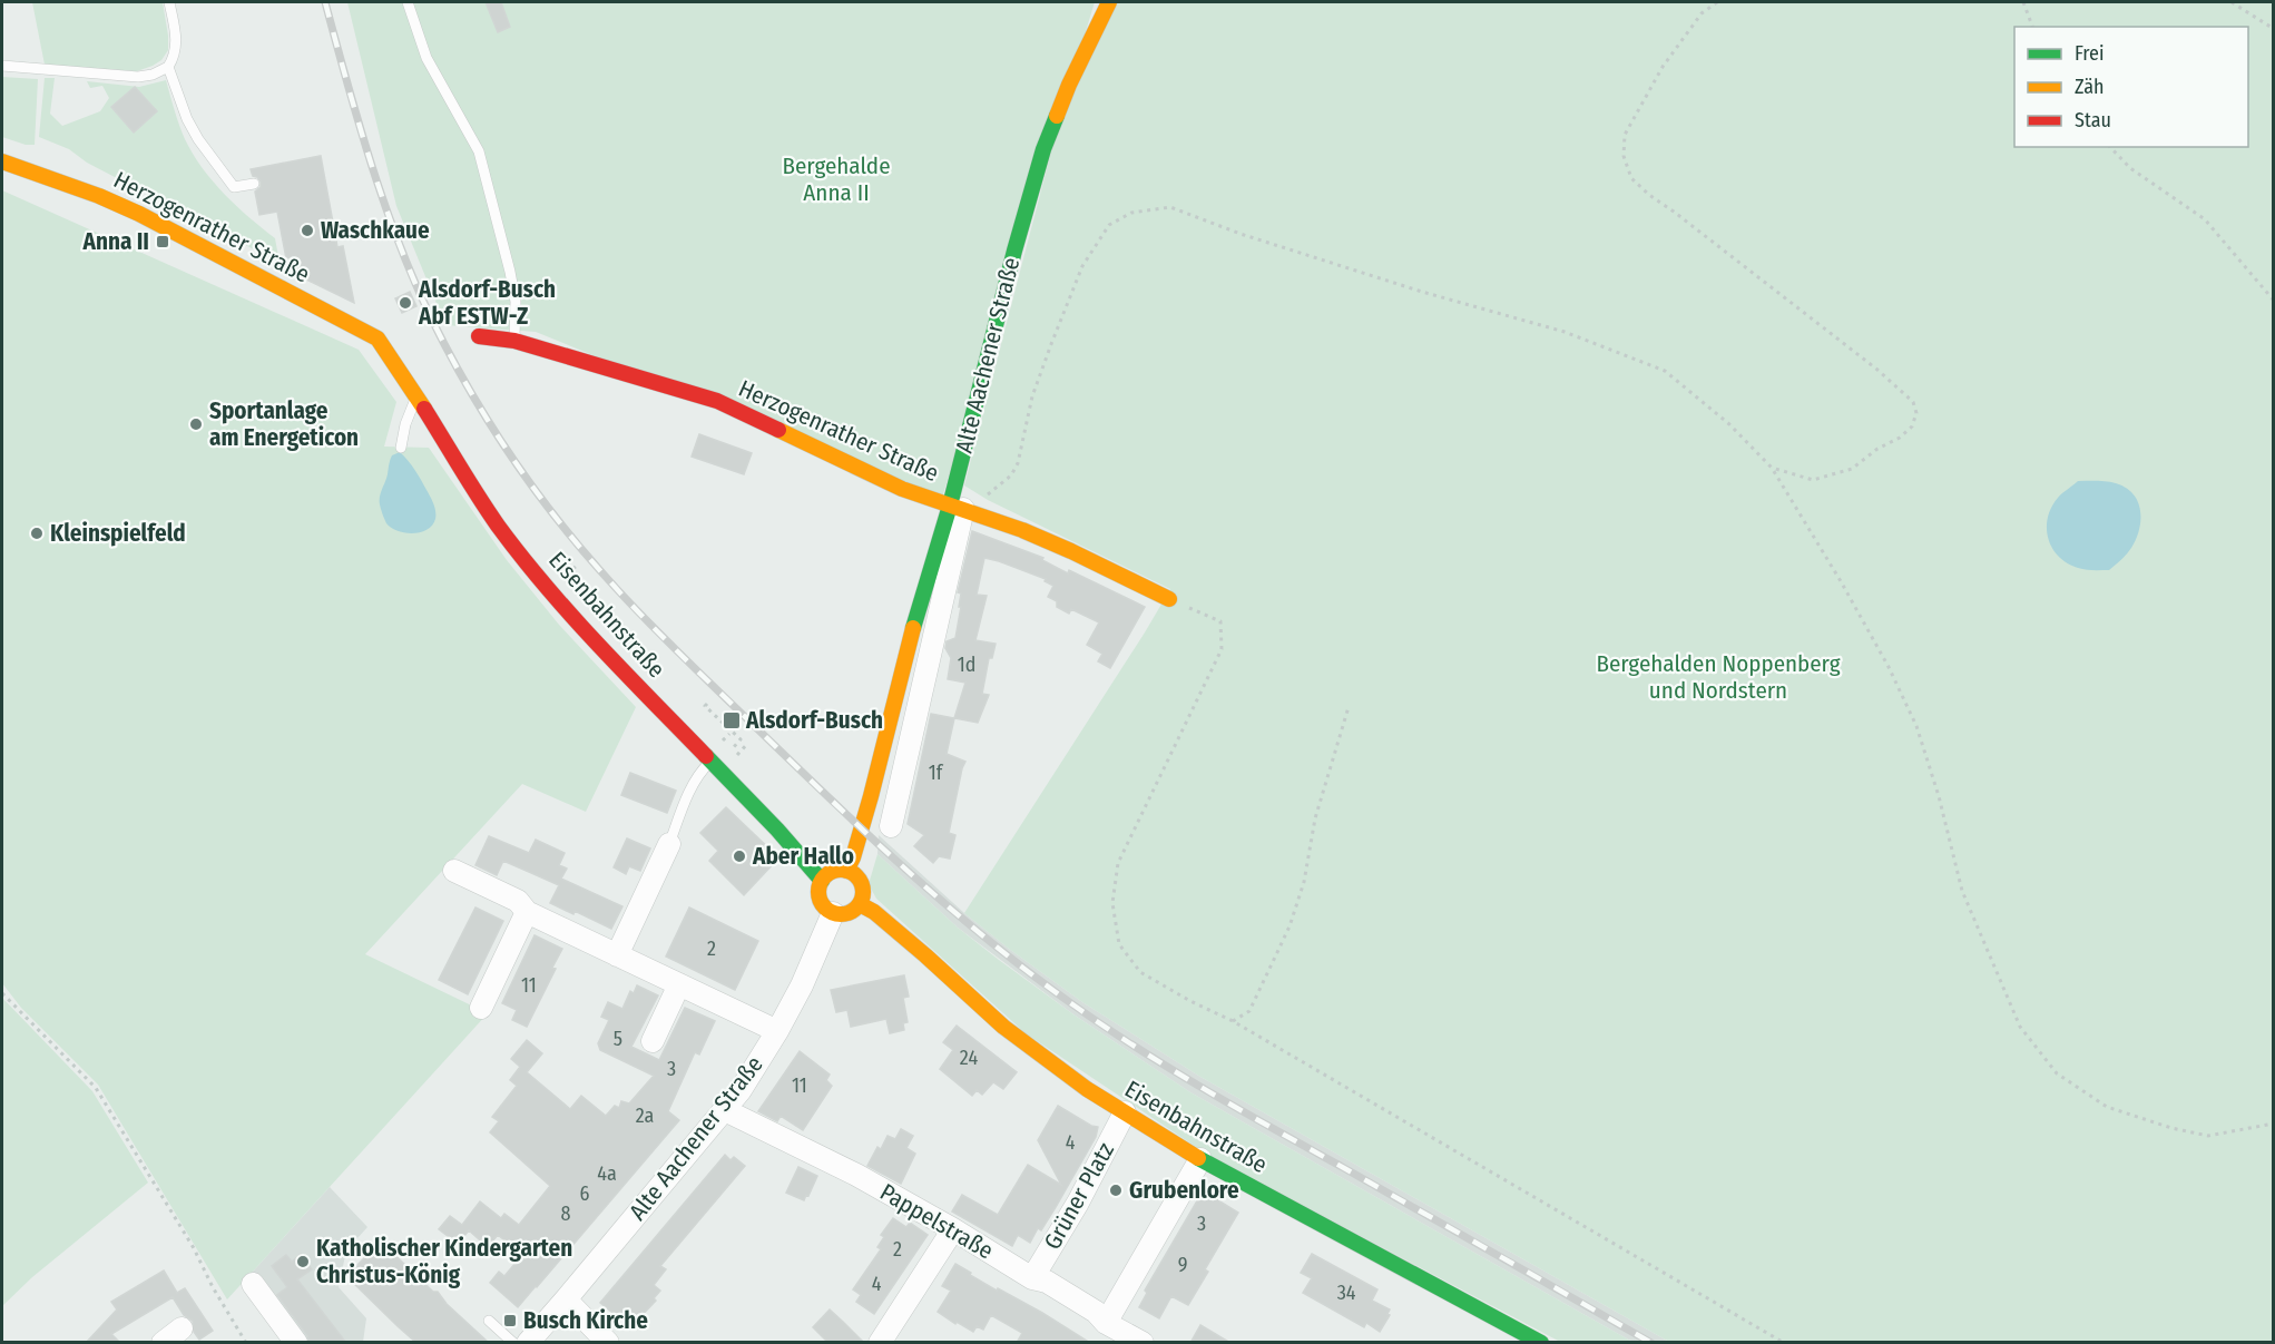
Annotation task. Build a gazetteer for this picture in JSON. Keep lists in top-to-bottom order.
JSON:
{
  "streets": {
    "street": [
      "Herzogenrather Straße",
      "Alte Aachener Straße",
      "Eisenbahnstraße",
      "Grüner Platz",
      "Pappelstraße"
    ]
  },
  "crossings": [
    ["Herzogenrather Straße", "Alte Aachener Straße"],
    ["Herzogenrather Straße", "Eisenbahnstraße"],
    ["Alte Aachener Straße", "Eisenbahnstraße"],
    ["Alte Aachener Straße", "Pappelstraße"],
    ["Eisenbahnstraße", "Grüner Platz"],
    ["Grüner Platz", "Pappelstraße"]
  ],
  "parks": ["Bergehalde Anna II", "Bergehalden Noppenberg und Nordstern"],
  "places": {
    "other": [
      "Waschkaue",
      "Alsdorf-Busch Abf ESTW-Z",
      "Sportanlage am Energeticon",
      "Kleinspielfeld",
      "Aber Hallo",
      "Grubenlore",
      "Katholischer Kindergarten Christus-König"
    ],
    "transit": ["Anna II", "Alsdorf-Busch", "Busch Kirche"]
  },
  "house_numbers": [
    "1d",
    "1f",
    "2",
    "11",
    "5",
    "24",
    "3",
    "11",
    "2a",
    "4",
    "4a",
    "6",
    "8",
    "3",
    "2",
    "9",
    "4",
    "34"
  ],
  "legend": ["Frei", "Zäh", "Stau"]
}
